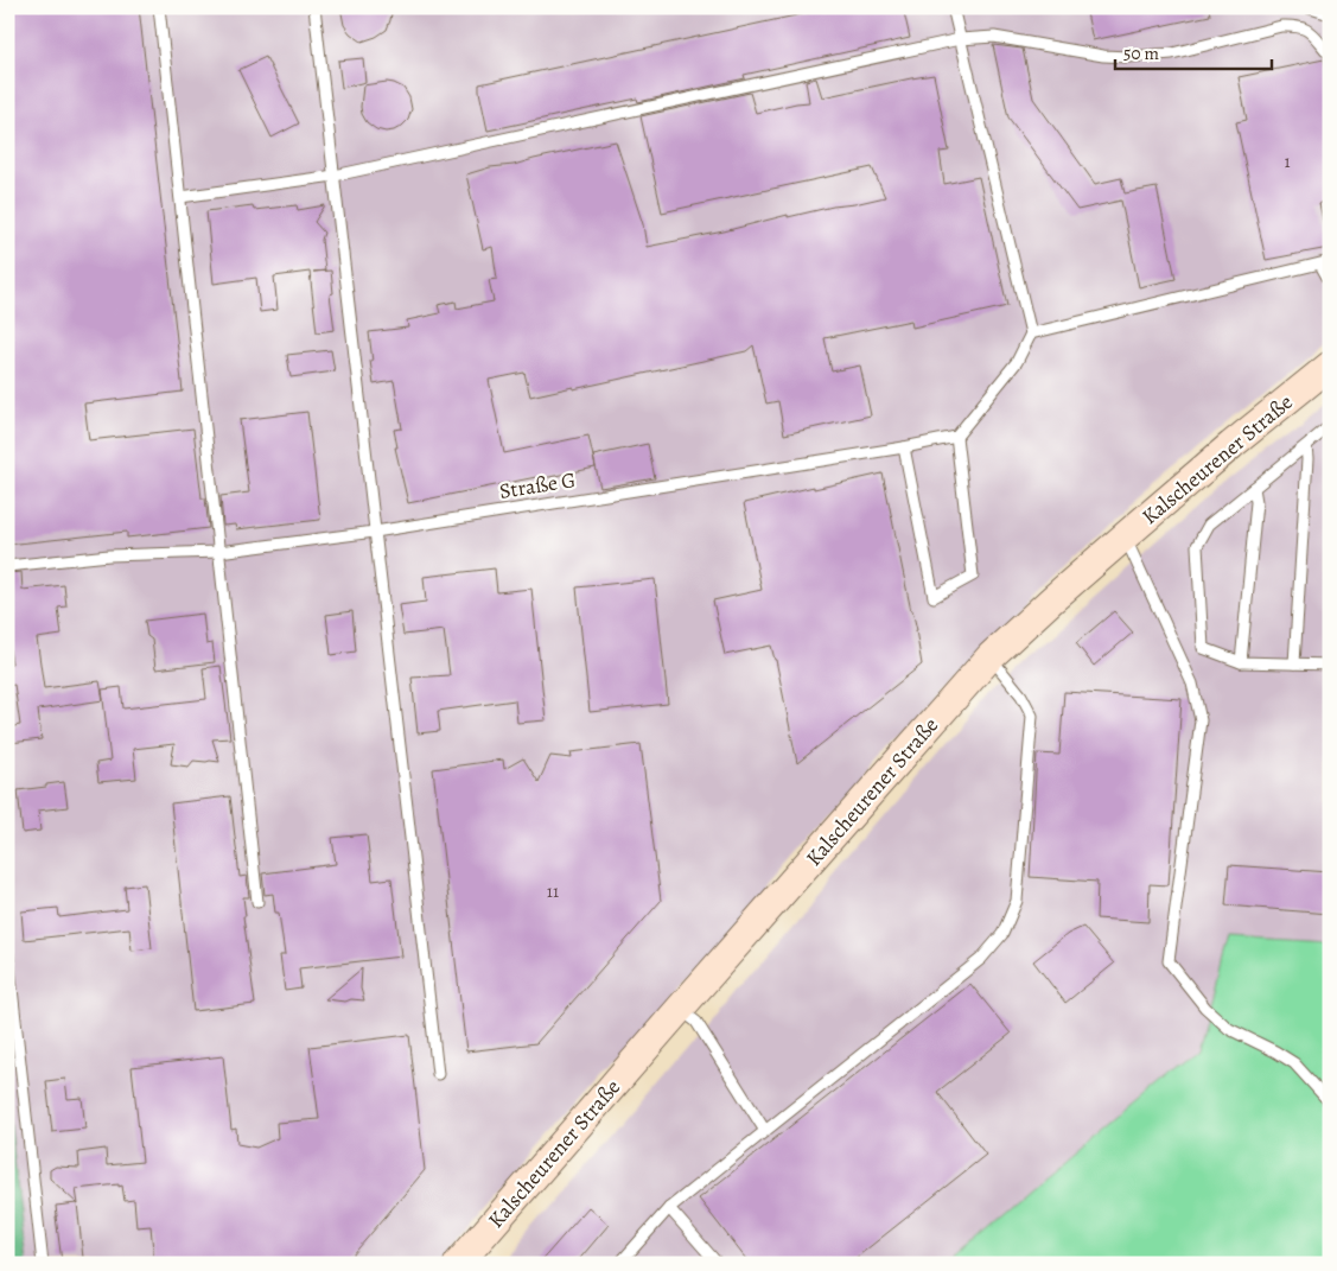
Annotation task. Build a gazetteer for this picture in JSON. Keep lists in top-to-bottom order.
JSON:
{
  "streets": {
    "main road": ["Kalscheurener Straße"],
    "lane": ["Straße G"]
  },
  "house_numbers": ["1", "11"],
  "scale_bar": "50 m"
}
